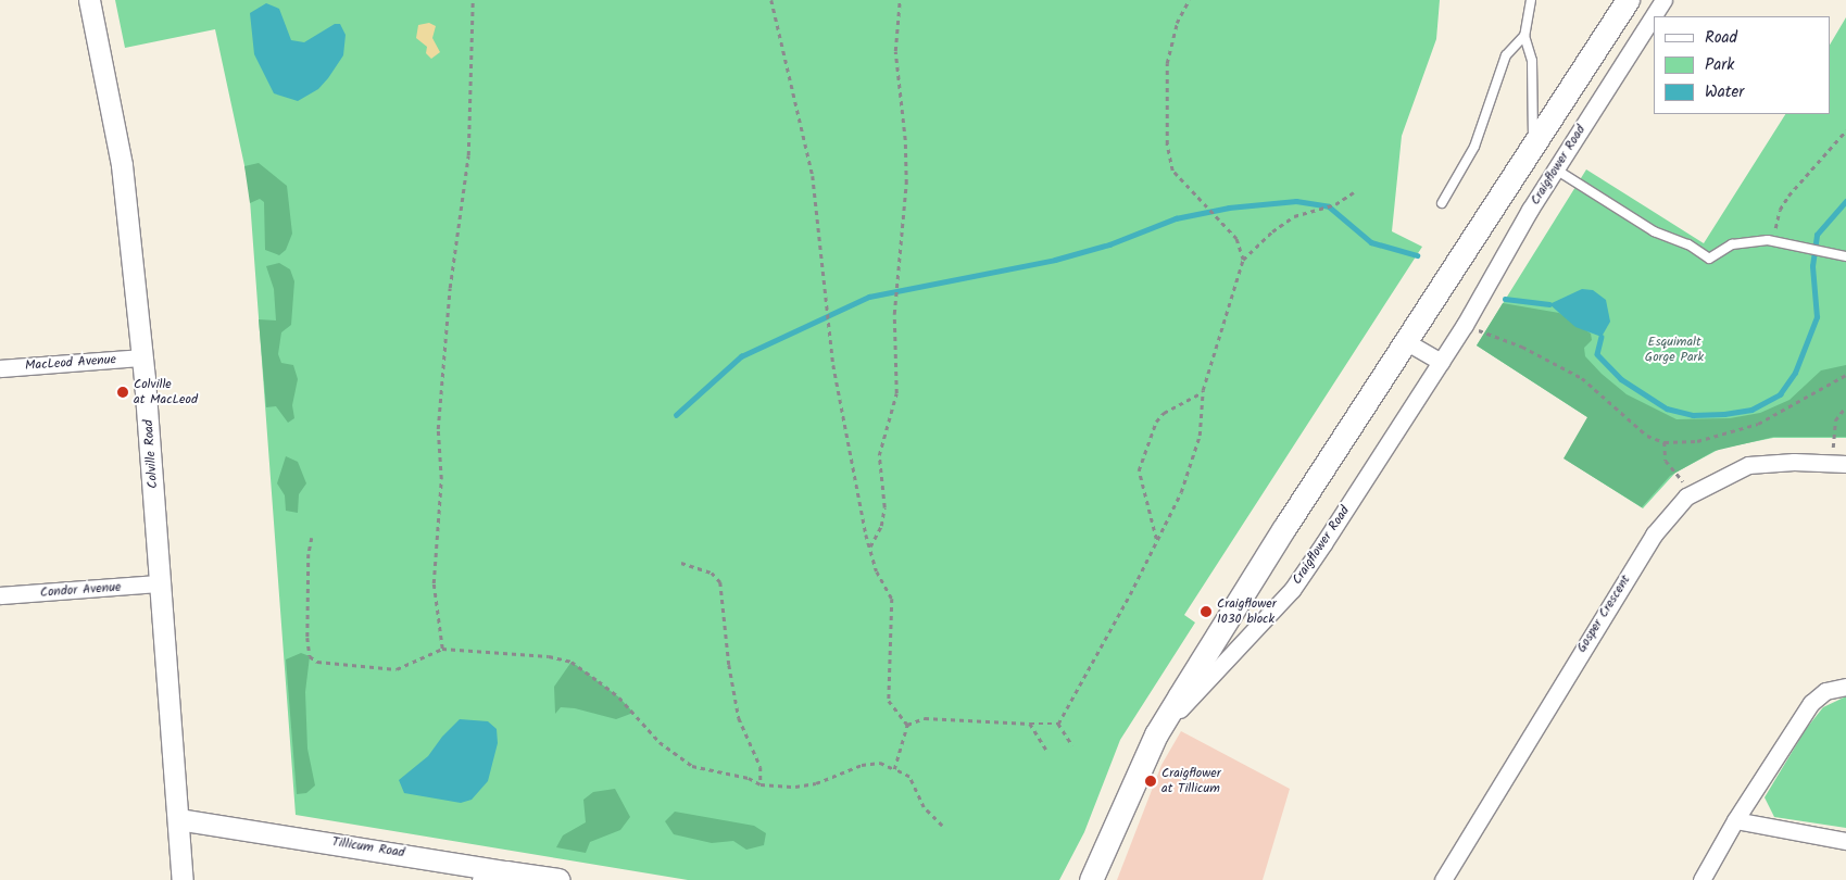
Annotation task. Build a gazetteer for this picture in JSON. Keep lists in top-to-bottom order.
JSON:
{
  "streets": {
    "main road": ["Craigflower Road", "Tillicum Road"],
    "street": [
      "MacLeod Avenue",
      "Colville Road",
      "Condor Avenue",
      "Gosper Crescent"
    ]
  },
  "crossings": [
    ["MacLeod Avenue", "Colville Road"],
    ["Colville Road", "Condor Avenue"],
    ["Colville Road", "Tillicum Road"]
  ],
  "parks": ["Esquimalt Gorge Park"],
  "places": ["Colville at MacLeod", "Craigflower 1030 block", "Craigflower at Tillicum"],
  "legend": ["Road", "Park", "Water"]
}
